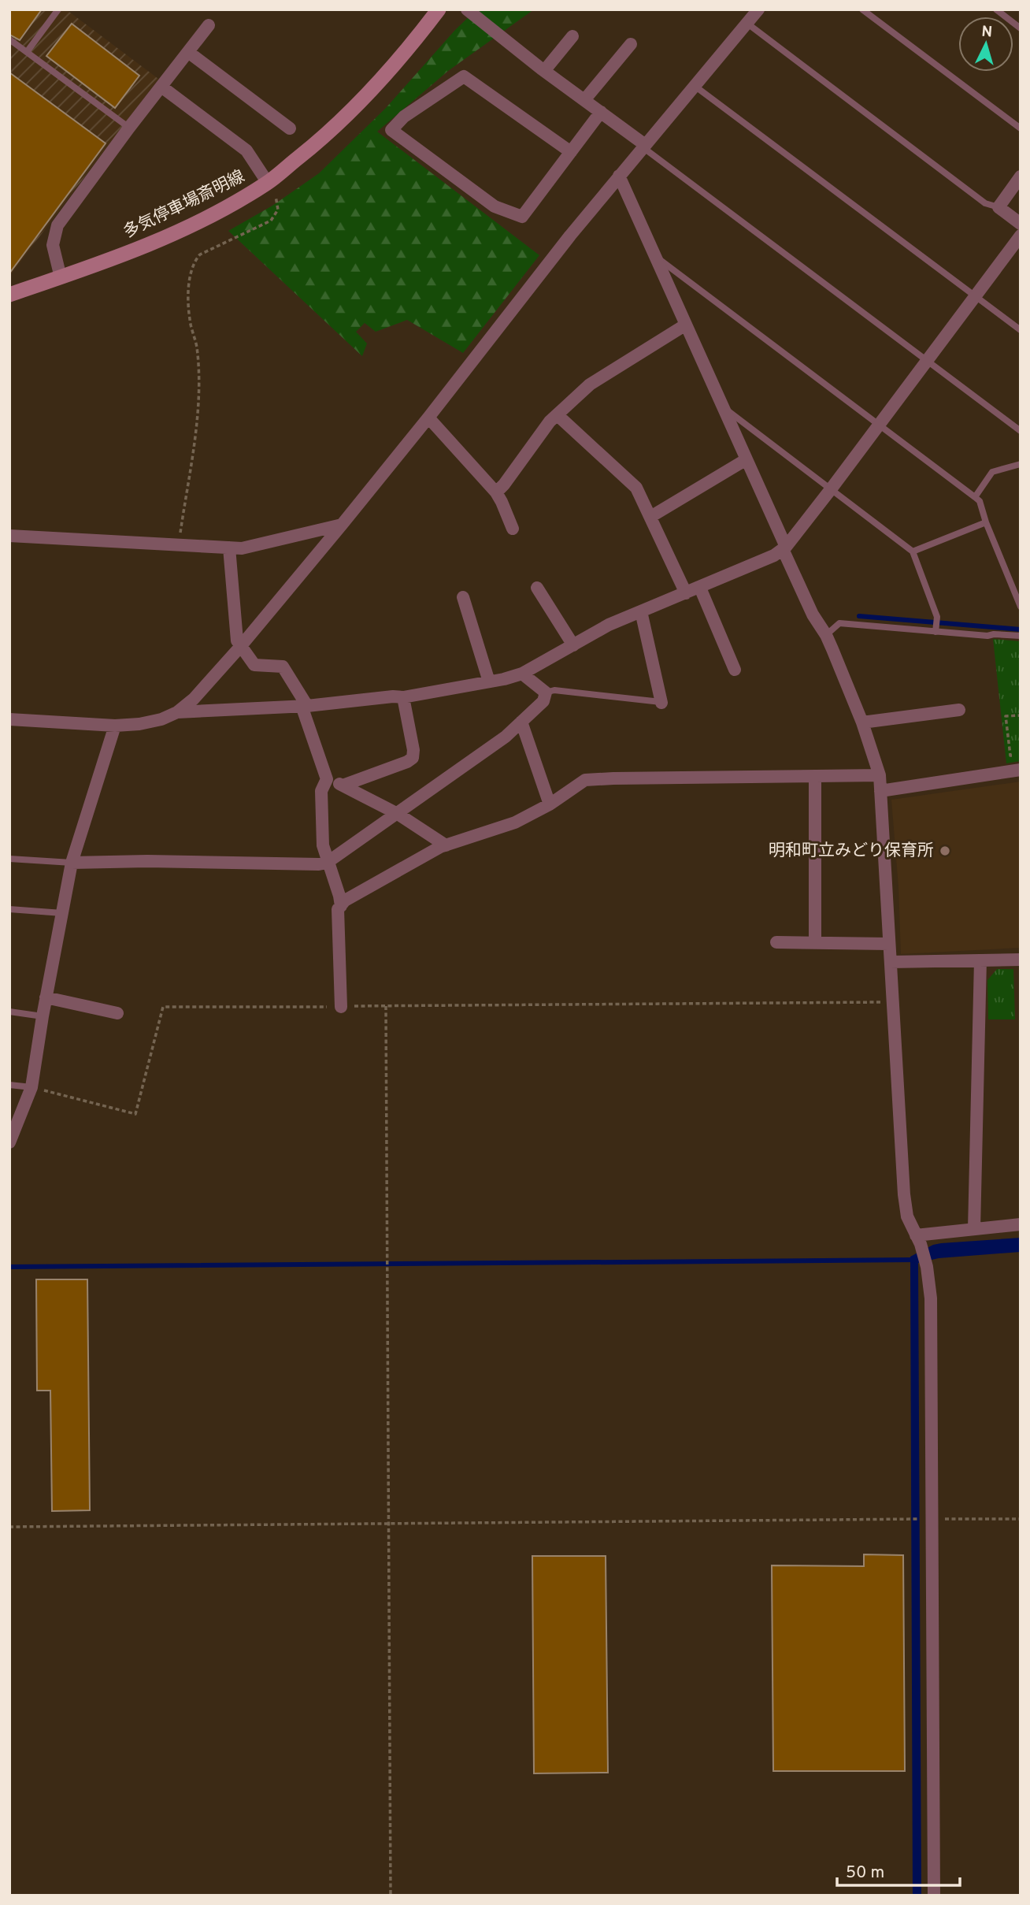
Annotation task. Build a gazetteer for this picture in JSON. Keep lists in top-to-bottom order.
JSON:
{
  "streets": {
    "main road": ["多気停車場斎明線"]
  },
  "places": ["明和町立みどり保育所"],
  "scale_bar": "50 m",
  "north": "top"
}
